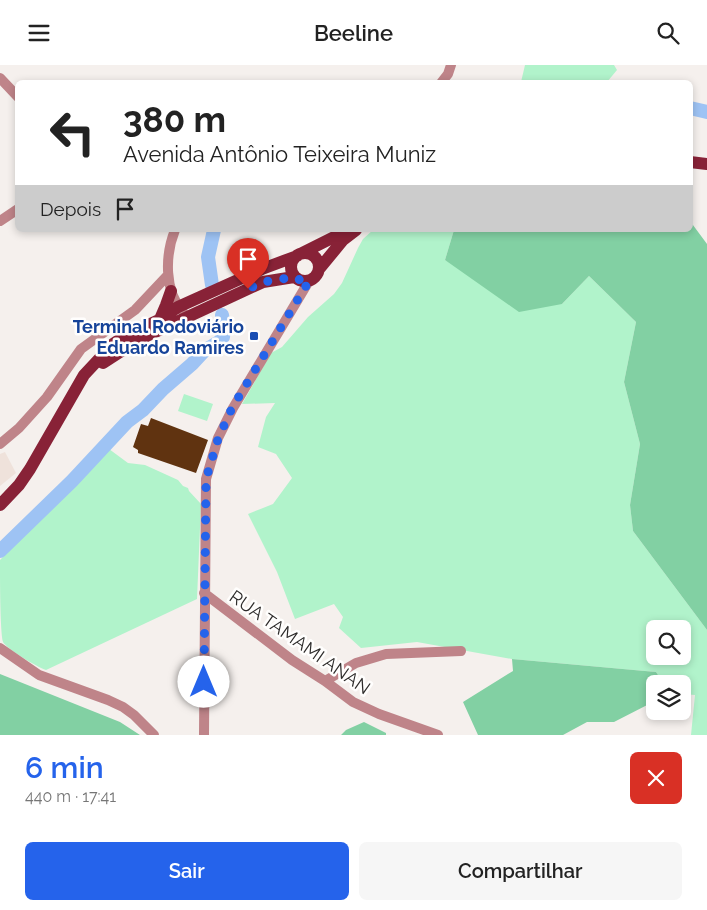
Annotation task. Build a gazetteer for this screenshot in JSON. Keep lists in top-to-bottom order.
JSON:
{
  "streets": {
    "street": ["RUA TAMAMI ANAN"]
  },
  "places": {
    "transit": ["Terminal Rodoviário Eduardo Ramires"]
  },
  "page": {
    "header": "Beeline",
    "turn": ["380 m", "Avenida Antônio Teixeira Muniz"],
    "then": "Depois",
    "heading": ["6 min", "440 m · 17:41"],
    "buttons": ["Sair", "Compartilhar"]
  }
}
